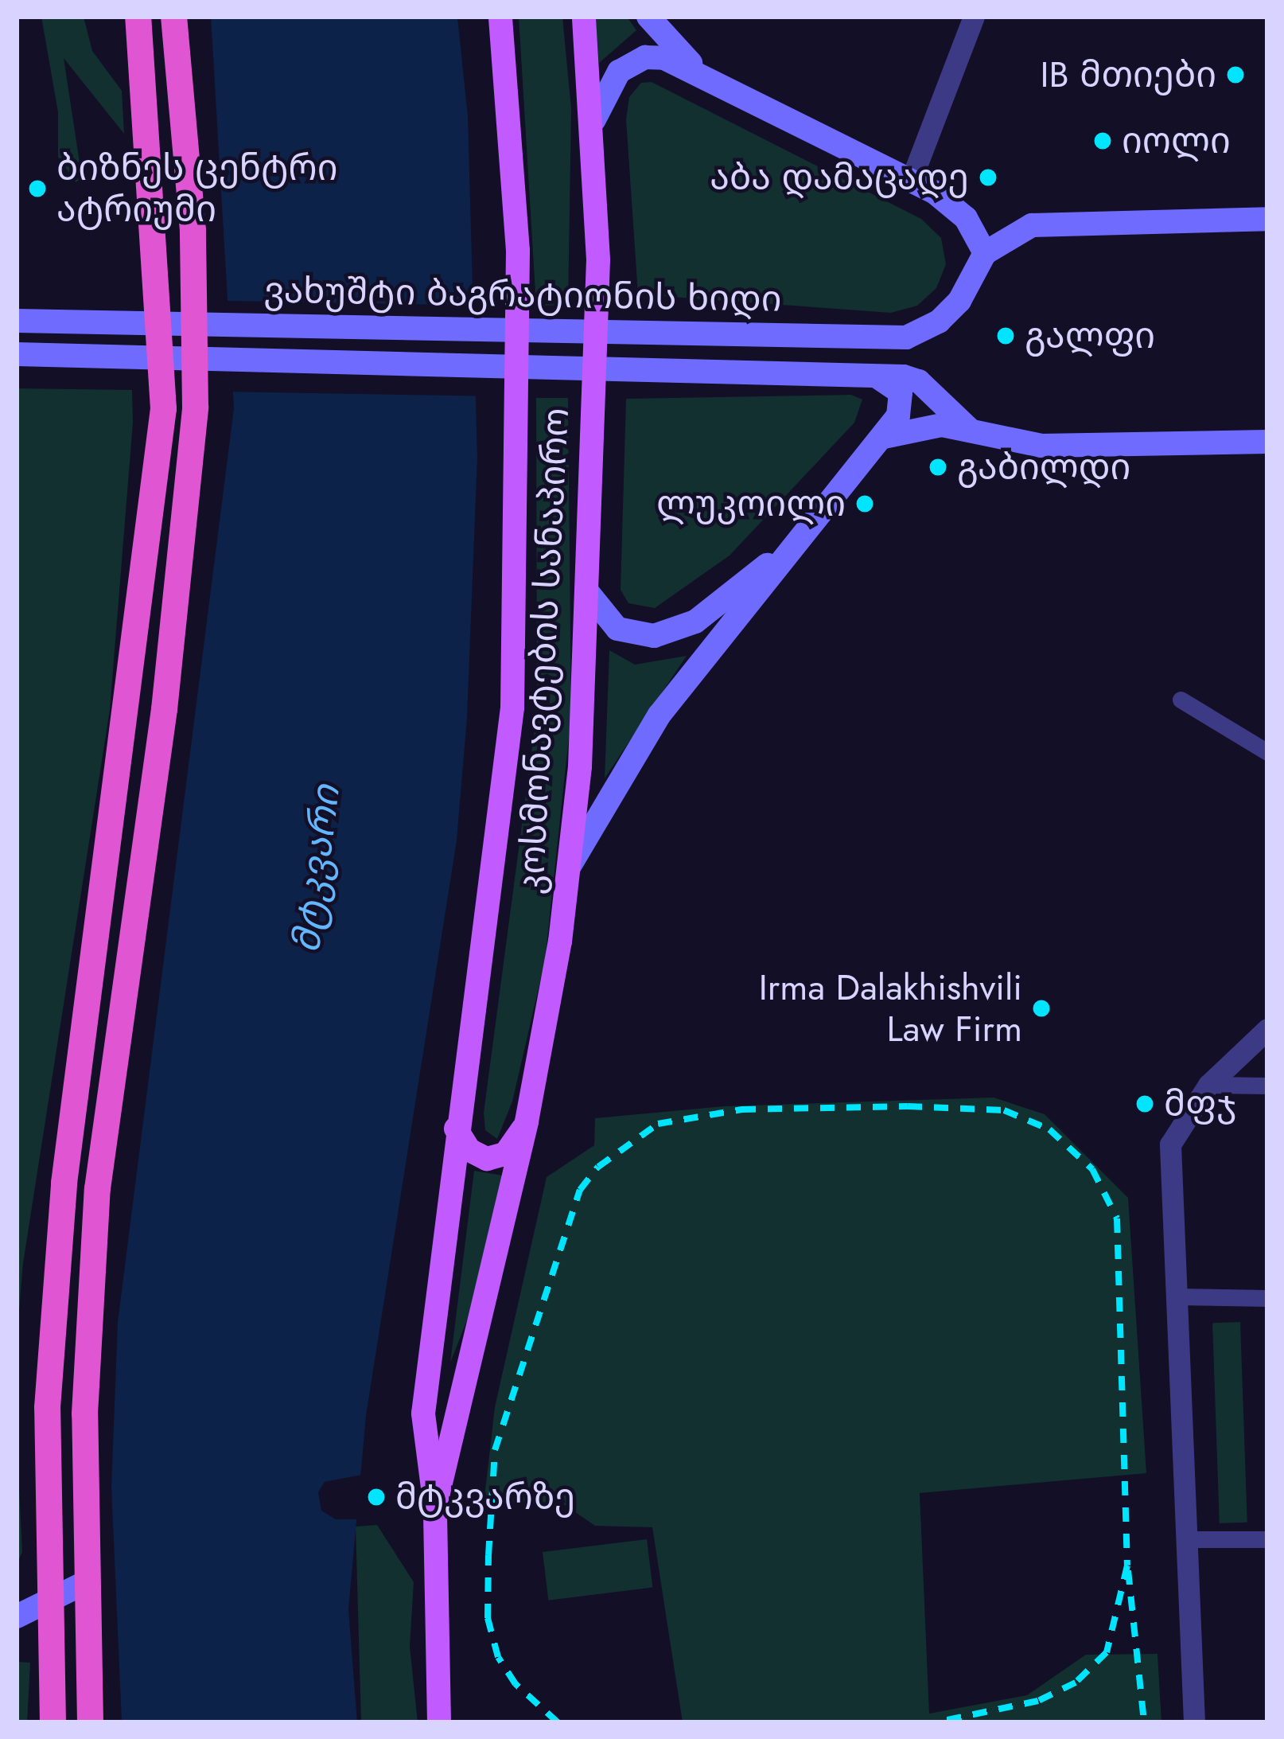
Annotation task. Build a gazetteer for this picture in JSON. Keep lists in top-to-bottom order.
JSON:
{
  "streets": {
    "main road": ["ვახუშტი ბაგრატიონის ხიდი", "კოსმონავტების სანაპირო"]
  },
  "water": ["მტკვარი"],
  "places": [
    "IB მთიები",
    "იოლი",
    "აბა დამაცადე",
    "ბიზნეს ცენტრი ატრიუმი",
    "გალფი",
    "გაბილდი",
    "ლუკოილი",
    "Irma Dalakhishvili Law Firm",
    "მფჯ",
    "მტკვარზე"
  ]
}
